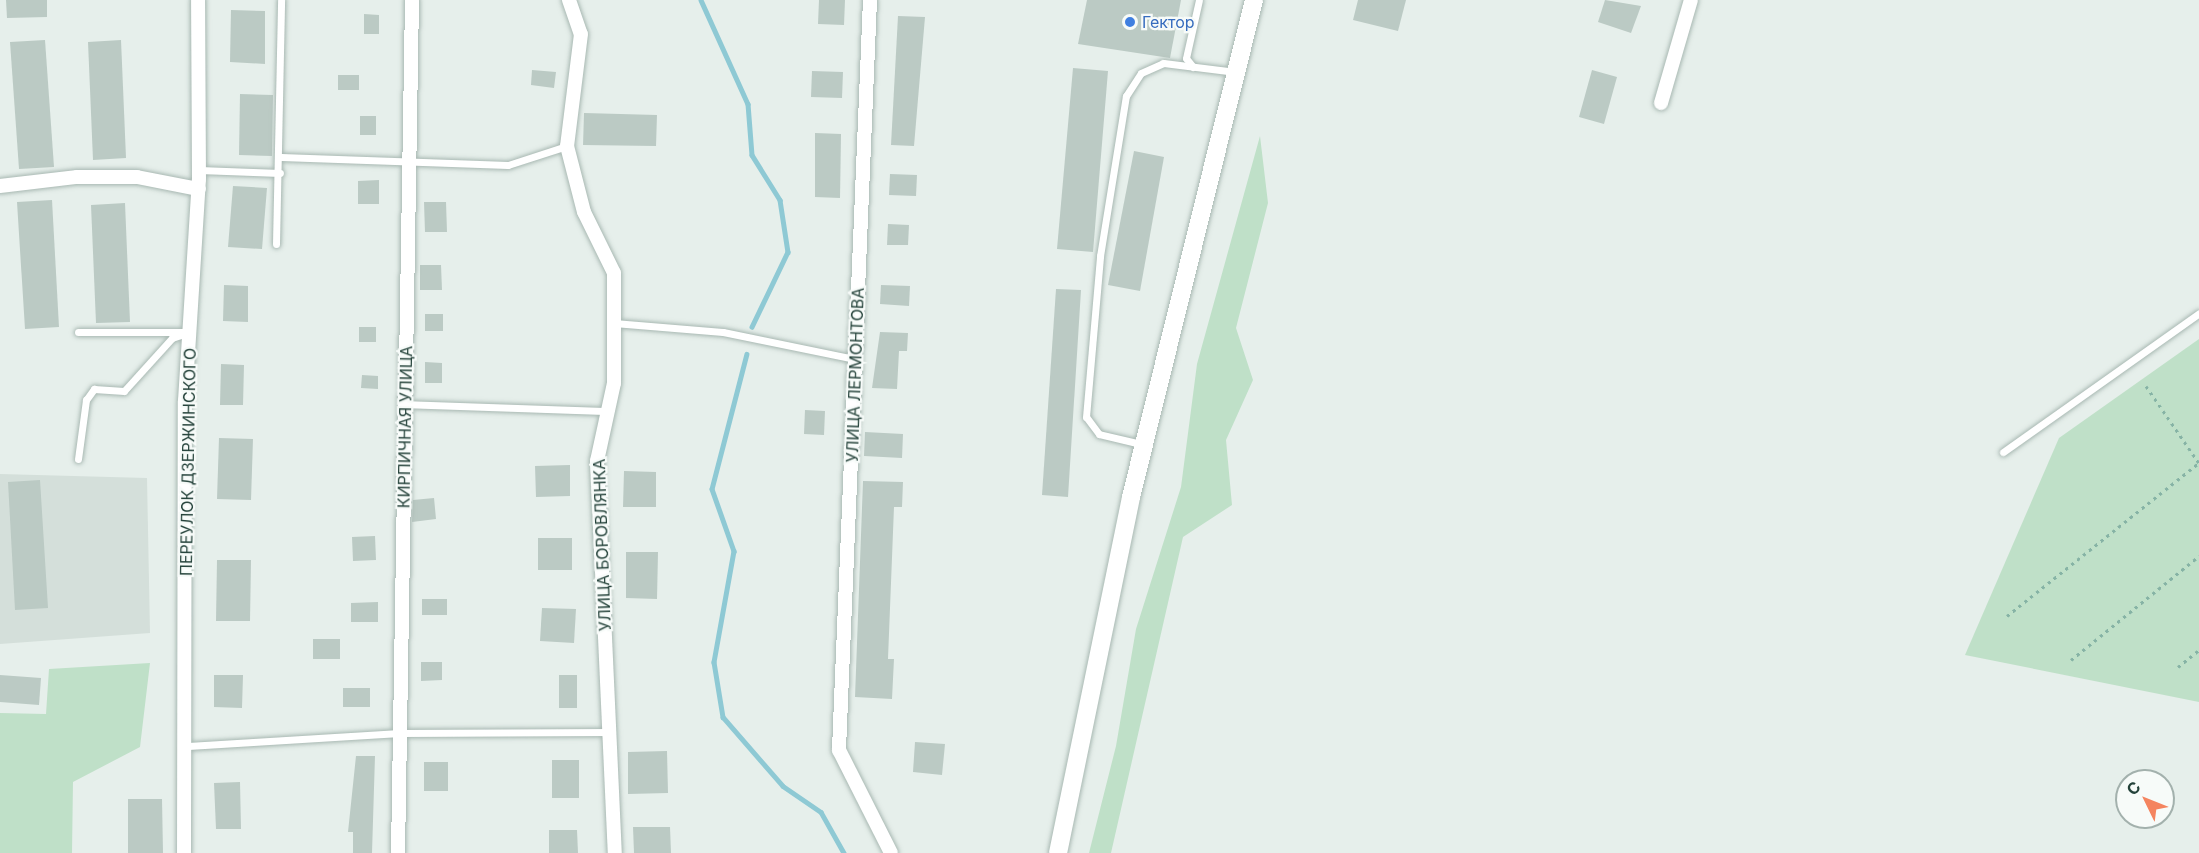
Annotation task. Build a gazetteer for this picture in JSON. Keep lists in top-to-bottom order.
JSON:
{
  "streets": {
    "street": [
      "УЛИЦА ЛЕРМОНТОВА",
      "КИРПИЧНАЯ УЛИЦА",
      "ПЕРЕУЛОК ДЗЕРЖИНСКОГО",
      "УЛИЦА БОРОВЛЯНКА"
    ]
  },
  "places": ["Гектор"],
  "north": "top left"
}
